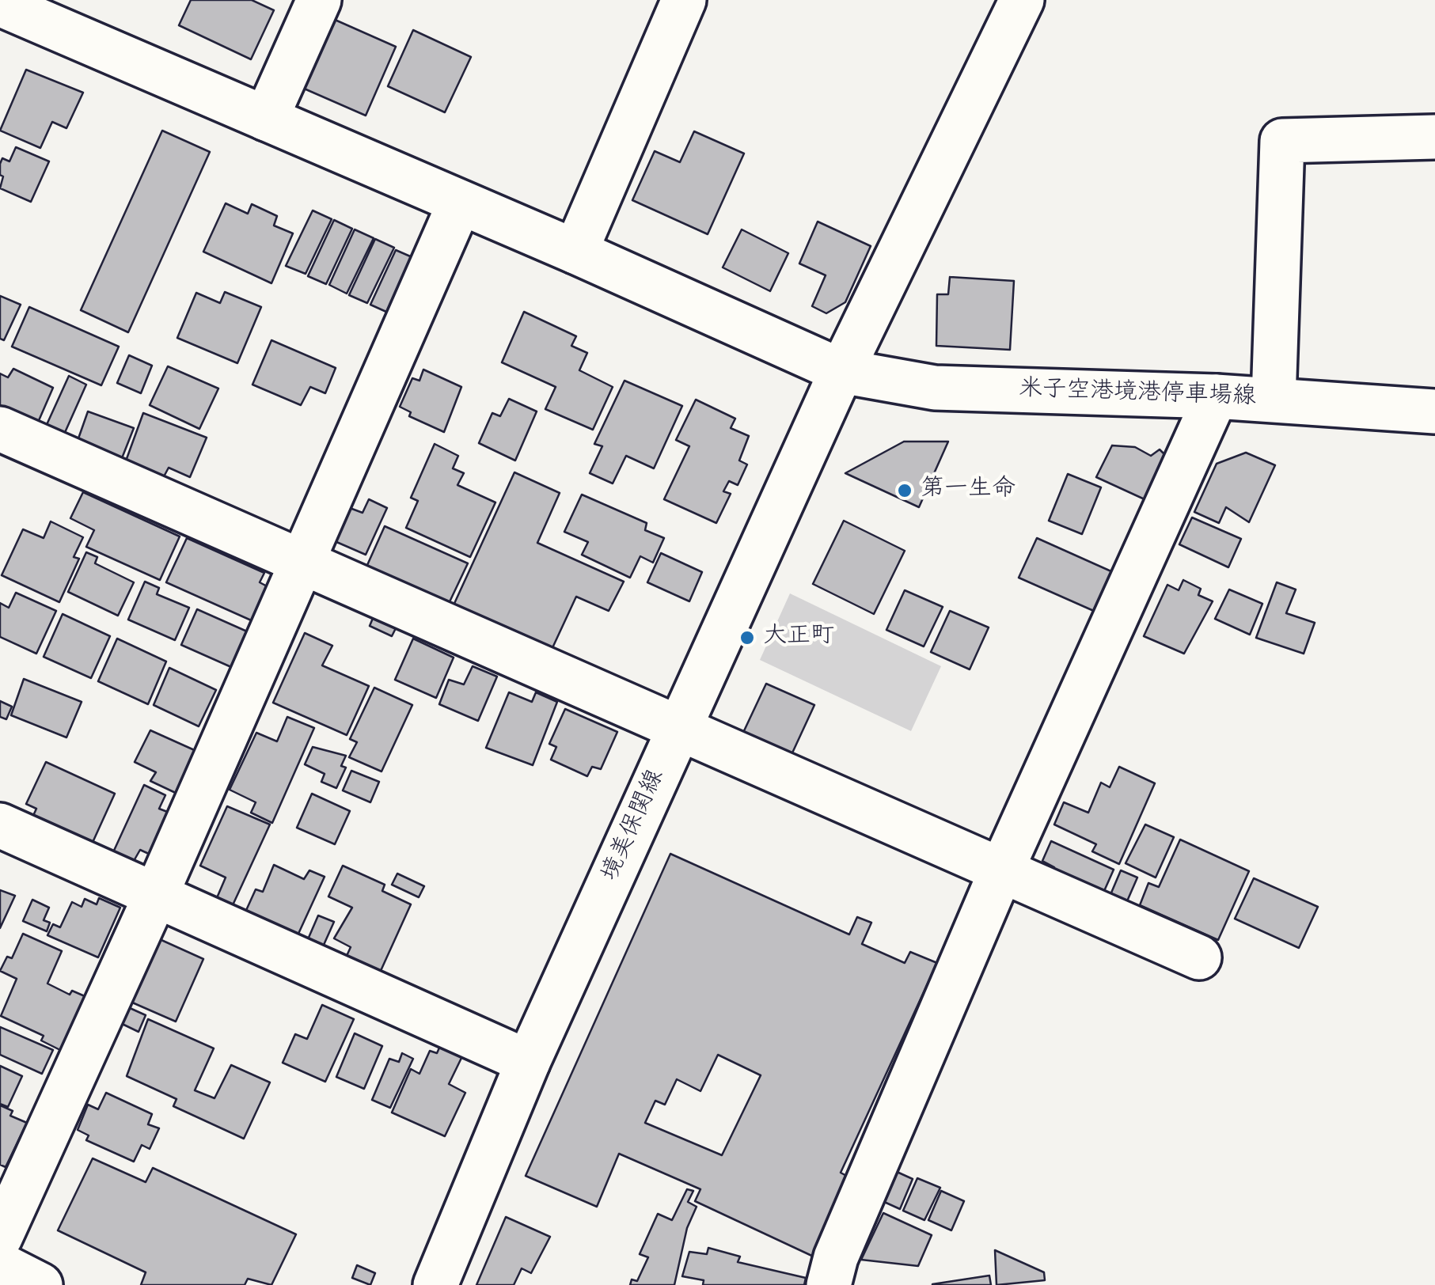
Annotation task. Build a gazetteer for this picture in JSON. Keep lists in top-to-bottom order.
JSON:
{
  "streets": {
    "street": ["米子空港境港停車場線", "境美保関線"]
  },
  "crossings": [
    ["米子空港境港停車場線", "境美保関線"]
  ],
  "places": ["第一生命", "大正町"]
}
